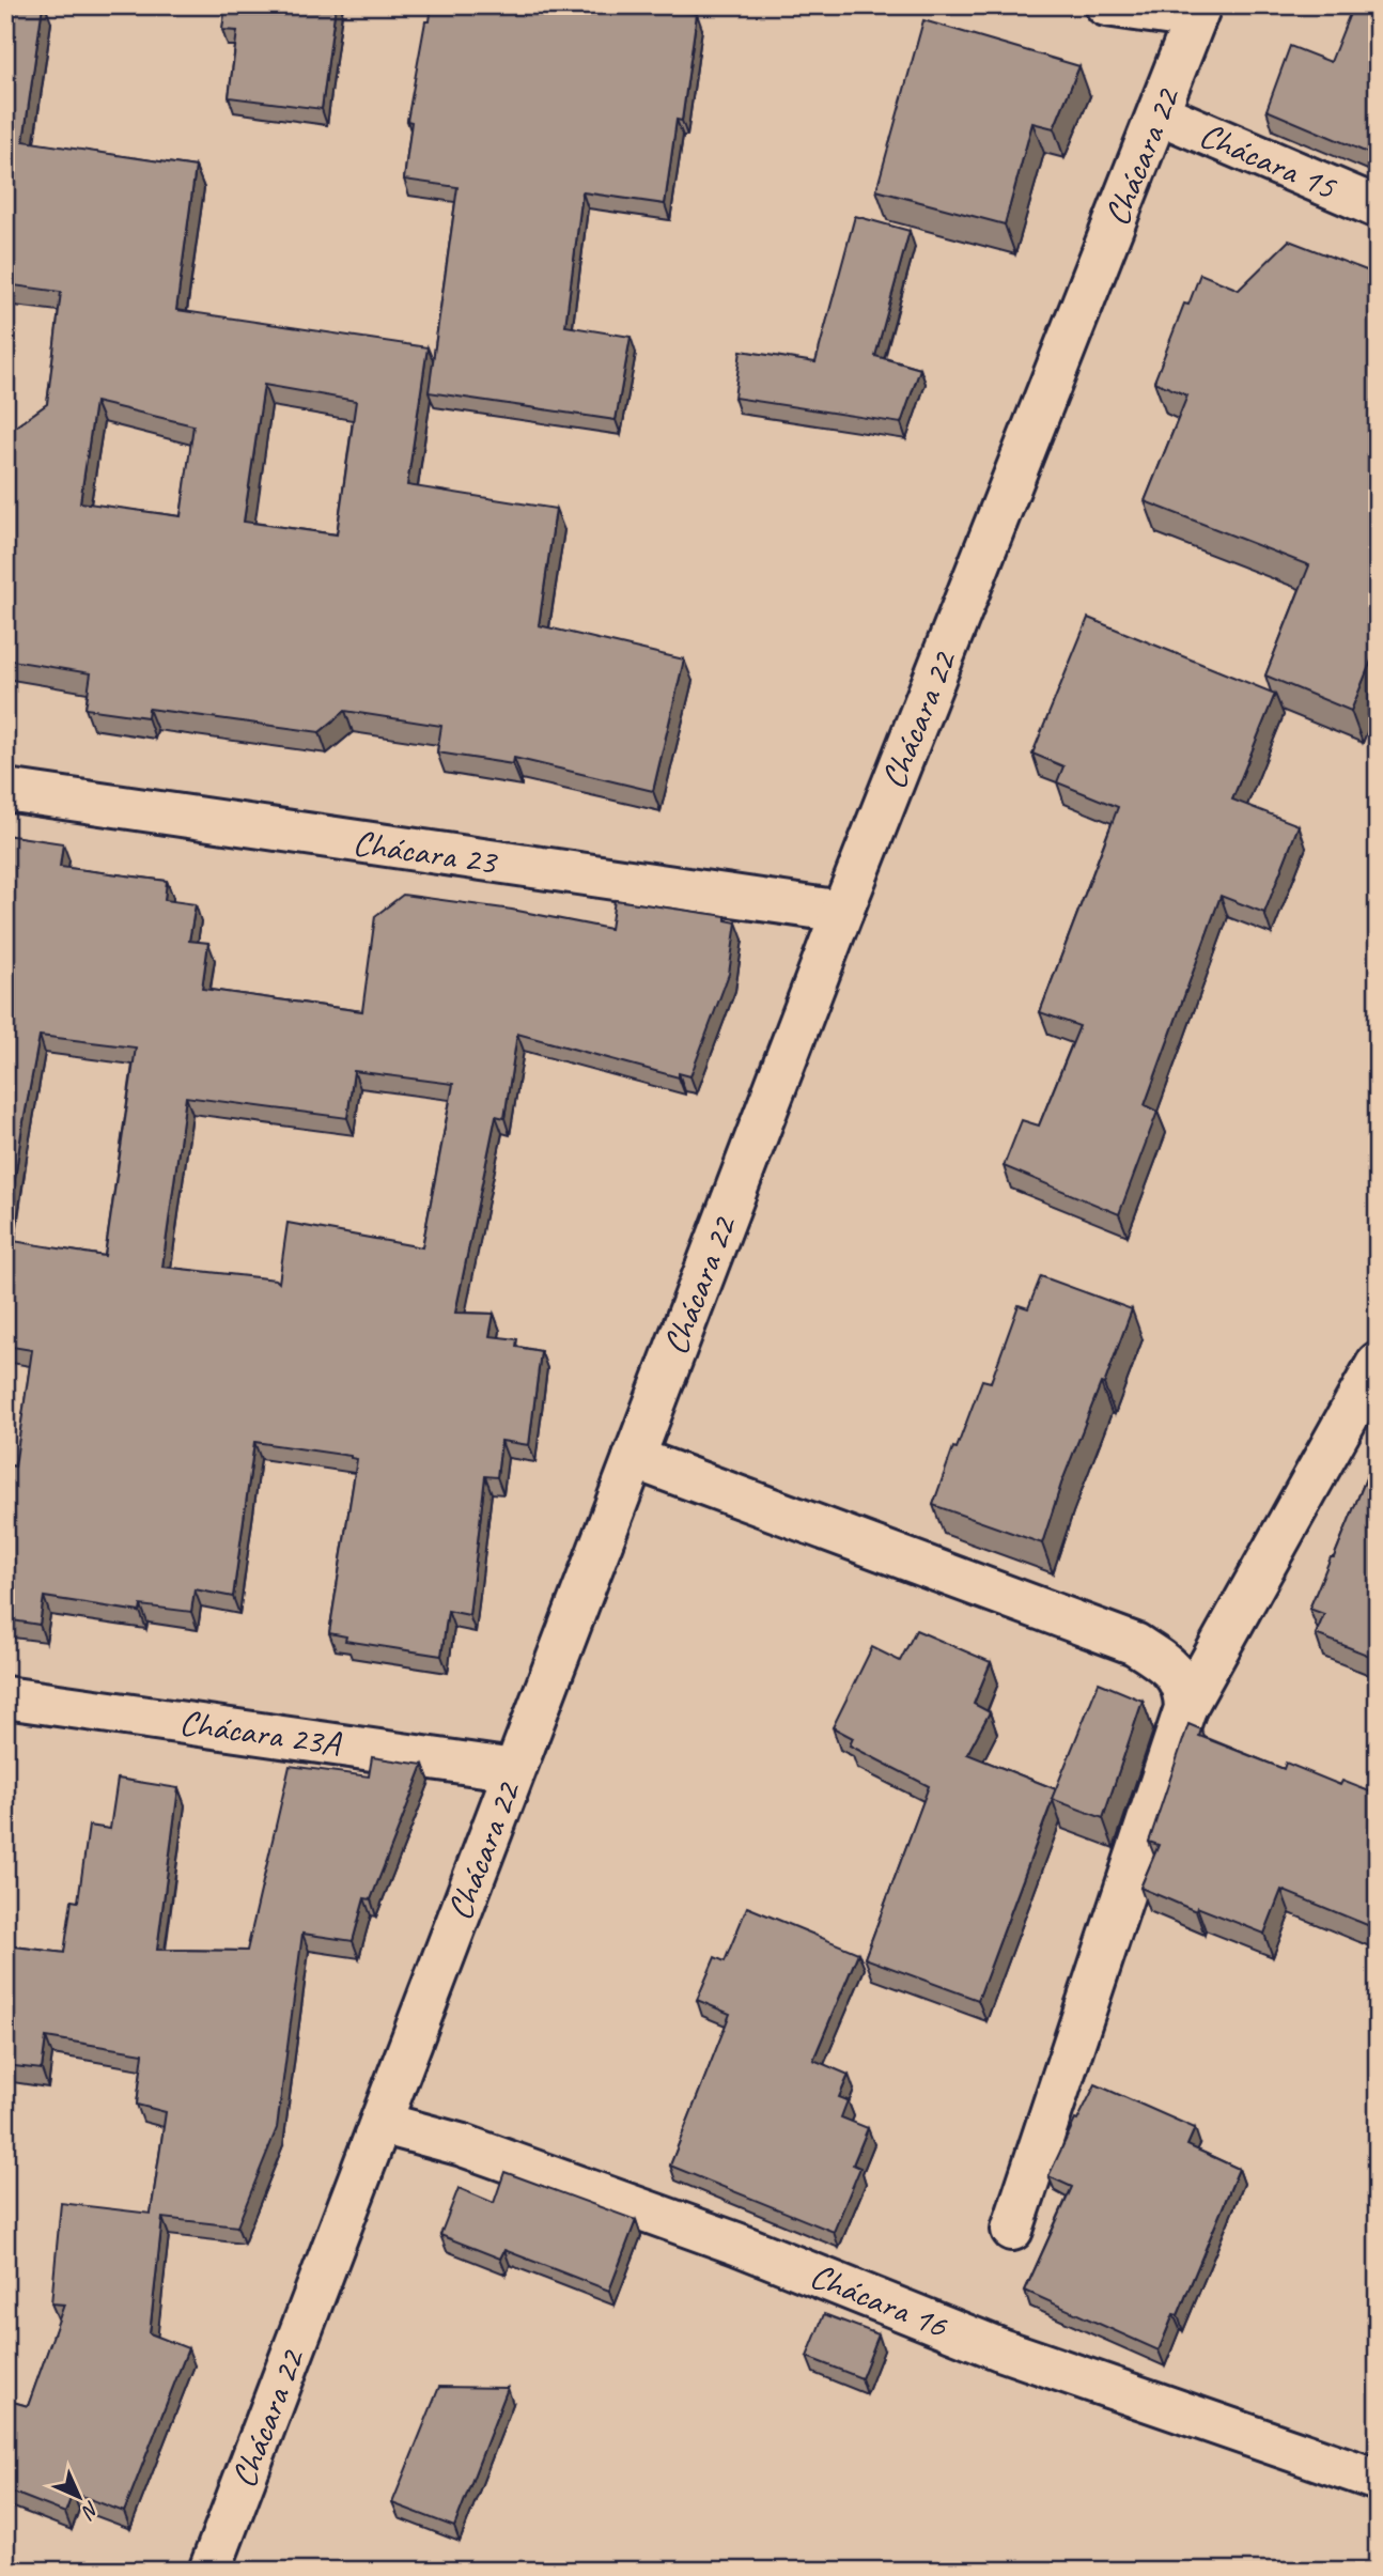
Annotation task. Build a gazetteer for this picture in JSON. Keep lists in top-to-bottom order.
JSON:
{
  "streets": {
    "street": [
      "Chácara 22",
      "Chácara 15",
      "Chácara 23",
      "Chácara 23A",
      "Chácara 16"
    ]
  },
  "crossings": [
    ["Chácara 22", "Chácara 15"],
    ["Chácara 22", "Chácara 23"],
    ["Chácara 22", "Chácara 23A"],
    ["Chácara 22", "Chácara 16"]
  ],
  "north": "bottom right"
}
